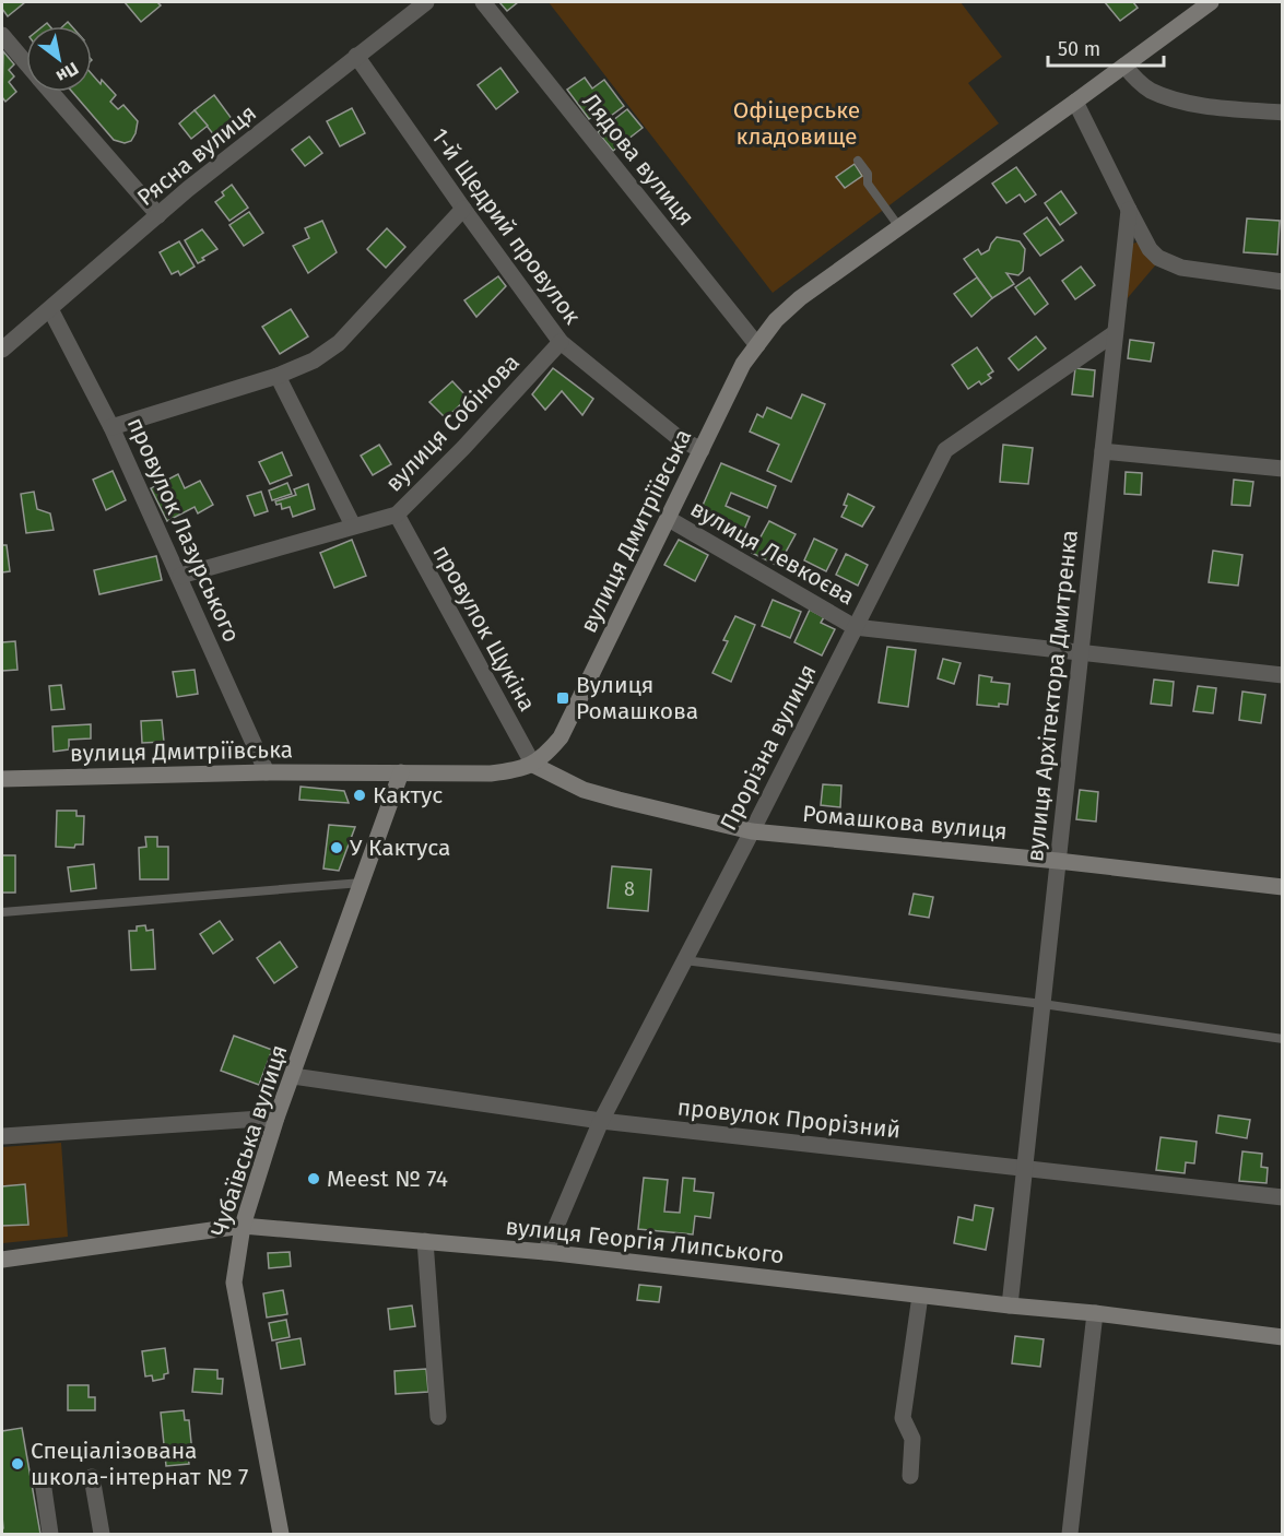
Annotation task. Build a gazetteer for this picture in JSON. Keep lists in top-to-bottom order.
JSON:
{
  "streets": {
    "street": [
      "Рясна вулиця",
      "Лядова вулиця",
      "1-й Щедрий провулок",
      "вулиця Собінова",
      "провулок Лазурського",
      "вулиця Дмитріївська",
      "вулиця Левкоєва",
      "провулок Щукіна",
      "вулиця Архітектора Дмитренка",
      "Прорізна вулиця",
      "Ромашкова вулиця",
      "провулок Прорізний",
      "Чубаївська вулиця",
      "вулиця Георгія Липського"
    ]
  },
  "crossings": [
    ["Рясна вулиця", "1-й Щедрий провулок"],
    ["Рясна вулиця", "провулок Лазурського"],
    ["Лядова вулиця", "вулиця Дмитріївська"],
    ["1-й Щедрий провулок", "вулиця Собінова"],
    ["1-й Щедрий провулок", "вулиця Дмитріївська"],
    ["вулиця Собінова", "провулок Лазурського"],
    ["вулиця Собінова", "провулок Щукіна"],
    ["провулок Лазурського", "вулиця Дмитріївська"],
    ["вулиця Дмитріївська", "вулиця Левкоєва"],
    ["вулиця Дмитріївська", "провулок Щукіна"],
    ["вулиця Дмитріївська", "Ромашкова вулиця"],
    ["вулиця Дмитріївська", "Чубаївська вулиця"],
    ["вулиця Левкоєва", "вулиця Архітектора Дмитренка"],
    ["вулиця Левкоєва", "Прорізна вулиця"],
    ["провулок Щукіна", "Ромашкова вулиця"],
    ["вулиця Архітектора Дмитренка", "Прорізна вулиця"],
    ["вулиця Архітектора Дмитренка", "Ромашкова вулиця"],
    ["вулиця Архітектора Дмитренка", "провулок Прорізний"],
    ["вулиця Архітектора Дмитренка", "вулиця Георгія Липського"],
    ["Прорізна вулиця", "Ромашкова вулиця"],
    ["Прорізна вулиця", "провулок Прорізний"],
    ["Прорізна вулиця", "вулиця Георгія Липського"],
    ["провулок Прорізний", "Чубаївська вулиця"],
    ["Чубаївська вулиця", "вулиця Георгія Липського"]
  ],
  "parks": ["Офіцерське кладовище"],
  "places": {
    "transit": ["Вулиця Ромашкова"],
    "other": [
      "Кактус",
      "У Кактуса",
      "Meest № 74",
      "Спеціалізована школа-інтернат № 7"
    ]
  },
  "house_numbers": ["8"],
  "scale_bar": "50 m",
  "north": "bottom right"
}
